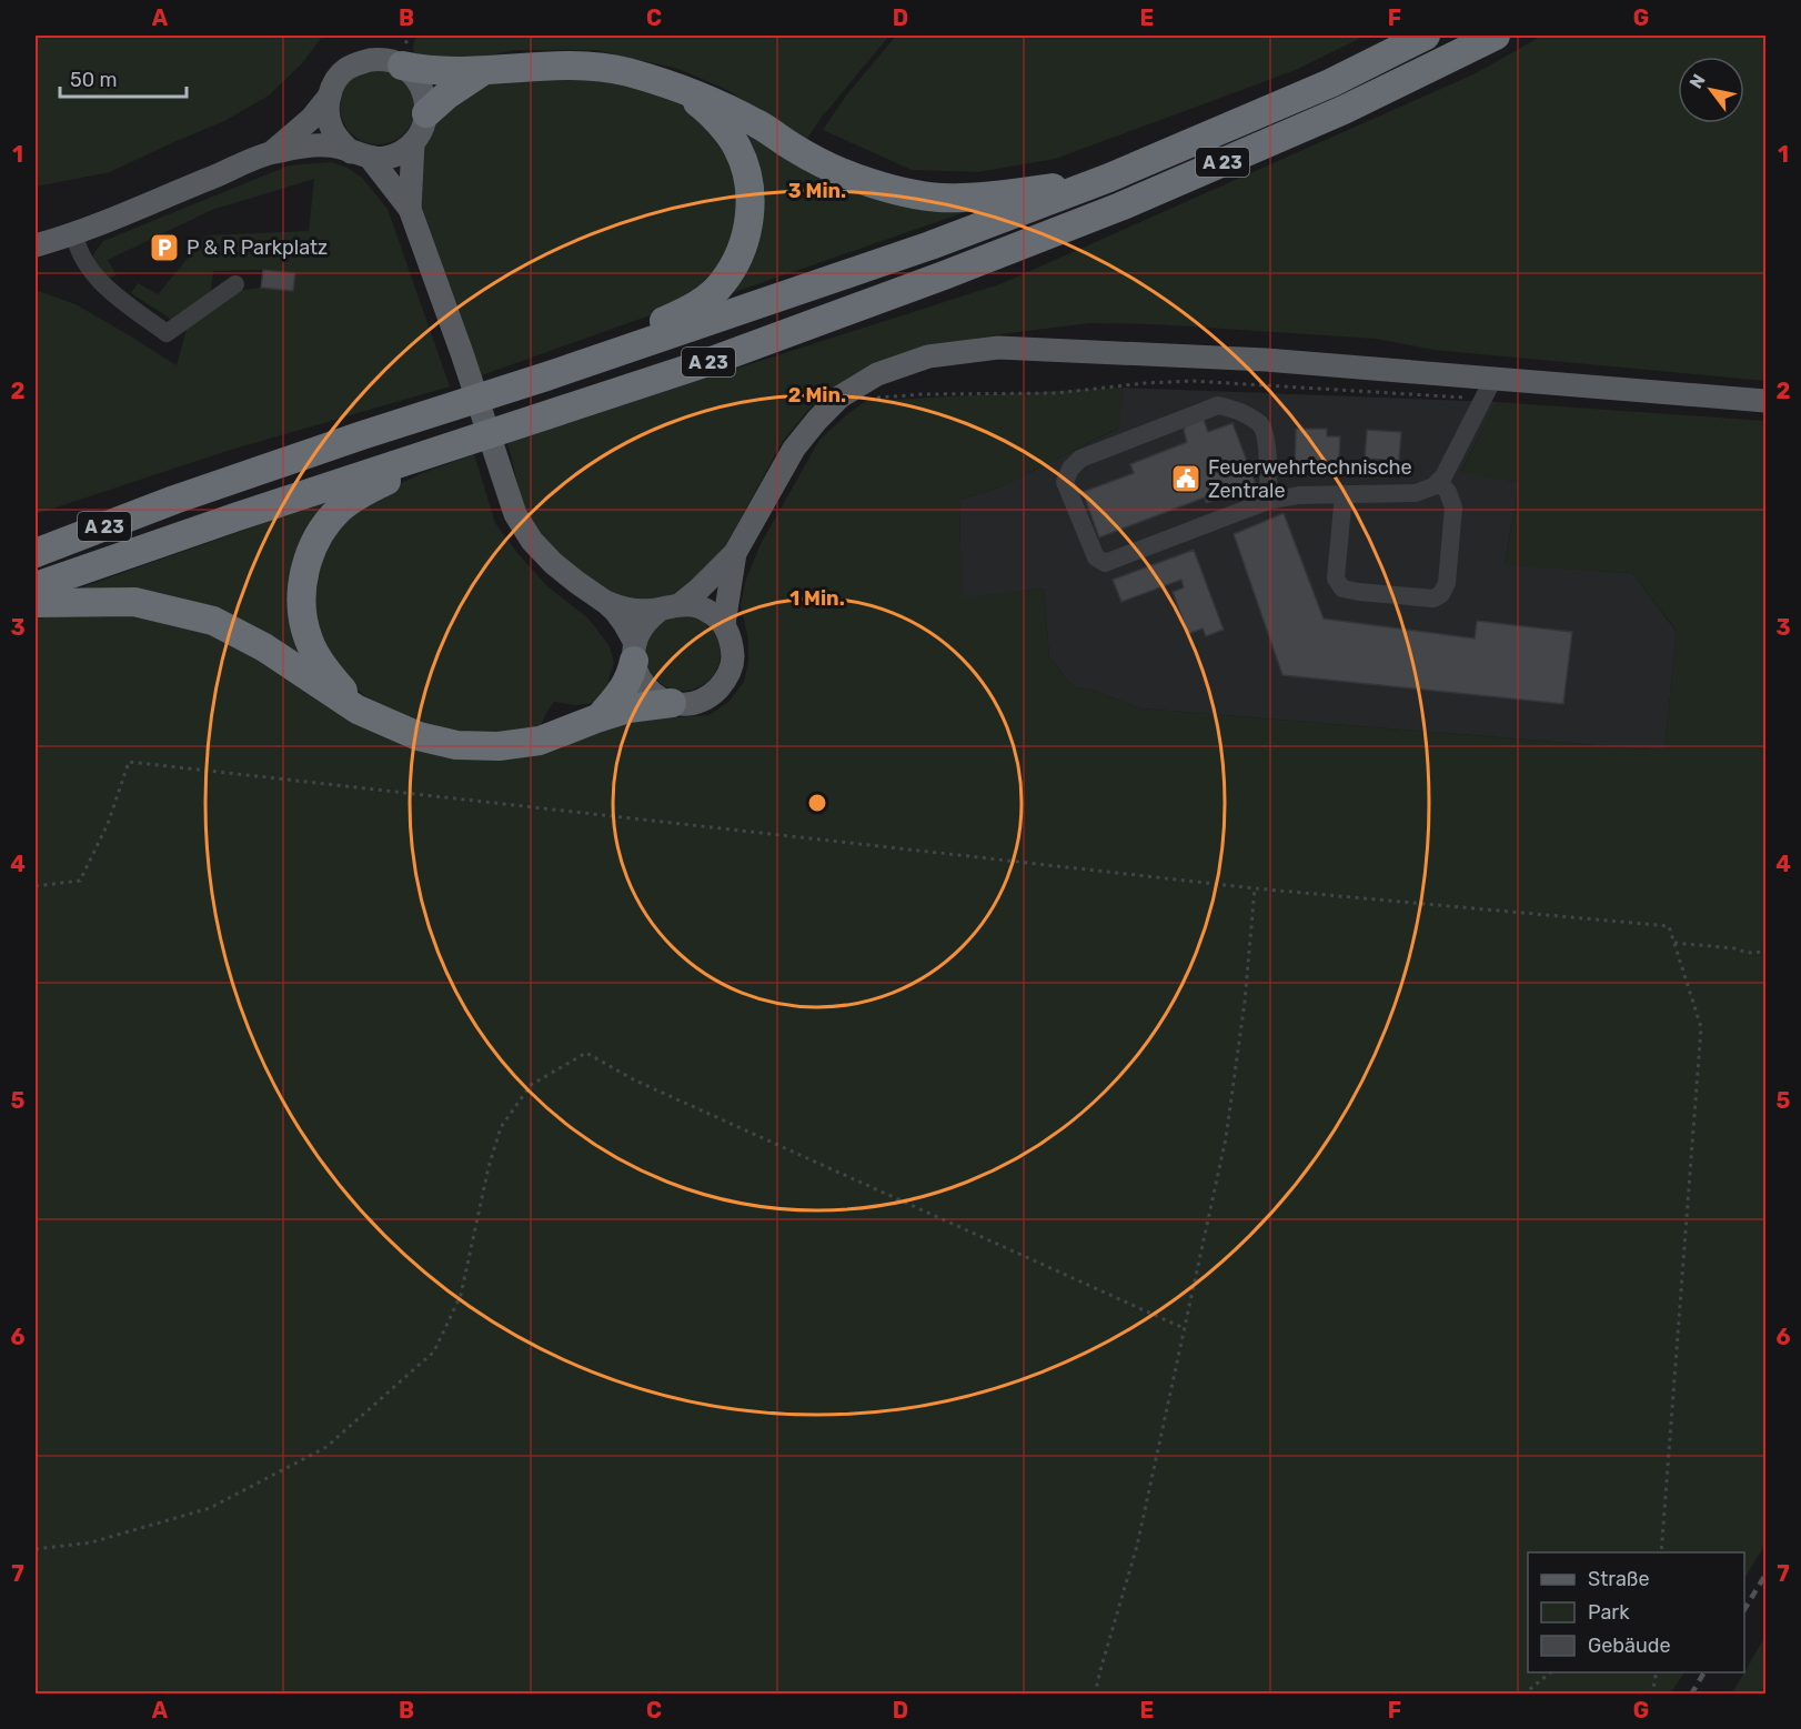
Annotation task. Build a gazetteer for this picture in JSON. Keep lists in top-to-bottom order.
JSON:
{
  "streets": {
    "highway": ["A 23"]
  },
  "places": {
    "parking": ["P & R Parkplatz"],
    "public building": ["Feuerwehrtechnische Zentrale"]
  },
  "legend": ["Straße", "Park", "Gebäude"],
  "scale_bar": "50 m",
  "north": "top left",
  "grid": {
    "columns": [
      "A",
      "B",
      "C",
      "D",
      "E",
      "F",
      "G"
    ],
    "rows": [
      "1",
      "2",
      "3",
      "4",
      "5",
      "6",
      "7"
    ]
  },
  "rings": ["3 Min.", "2 Min.", "1 Min."]
}
